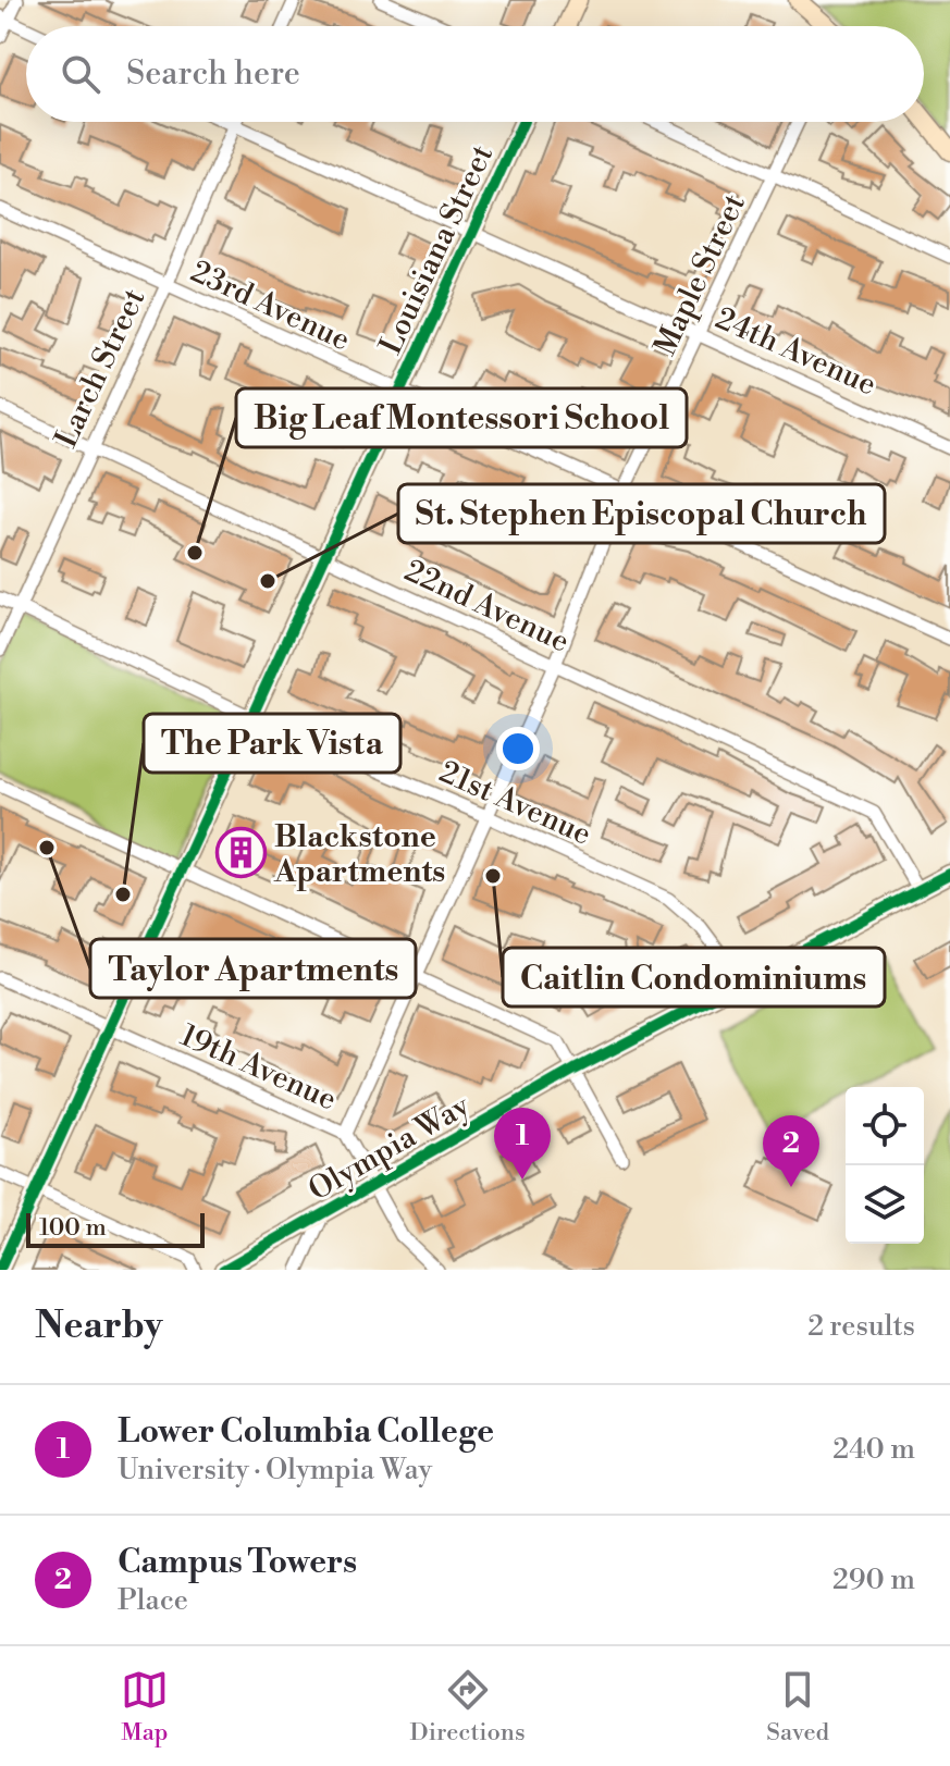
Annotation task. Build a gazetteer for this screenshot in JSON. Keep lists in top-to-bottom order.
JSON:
{
  "streets": {
    "street": [
      "Louisiana Street",
      "Maple Street",
      "23rd Avenue",
      "24th Avenue",
      "Larch Street",
      "22nd Avenue",
      "21st Avenue",
      "19th Avenue",
      "Olympia Way"
    ]
  },
  "crossings": [
    ["Louisiana Street", "23rd Avenue"],
    ["Louisiana Street", "24th Avenue"],
    ["Louisiana Street", "22nd Avenue"],
    ["Louisiana Street", "21st Avenue"],
    ["Louisiana Street", "19th Avenue"],
    ["Maple Street", "23rd Avenue"],
    ["Maple Street", "24th Avenue"],
    ["Maple Street", "22nd Avenue"],
    ["Maple Street", "21st Avenue"],
    ["Maple Street", "19th Avenue"],
    ["23rd Avenue", "Larch Street"],
    ["24th Avenue", "Larch Street"],
    ["Larch Street", "22nd Avenue"],
    ["Larch Street", "21st Avenue"],
    ["22nd Avenue", "Olympia Way"],
    ["21st Avenue", "Olympia Way"],
    ["19th Avenue", "Olympia Way"]
  ],
  "places": {
    "other": [
      "Big Leaf Montessori School",
      "St. Stephen Episcopal Church",
      "Taylor Apartments",
      "Caitlin Condominiums",
      "The Park Vista"
    ],
    "building": ["Blackstone Apartments"]
  },
  "scale_bar": "100 m",
  "page": {
    "search": "Search here",
    "pins": ["1", "2"],
    "scale": "100 m",
    "heading": ["Nearby", "2 results"],
    "list": [
      {
        "mark": "1",
        "name": "Lower Columbia College",
        "note": "University · Olympia Way",
        "value": "240 m"
      },
      {
        "mark": "2",
        "name": "Campus Towers",
        "note": "Place",
        "value": "290 m"
      }
    ],
    "nav": ["Map", "Directions", "Saved"]
  }
}
